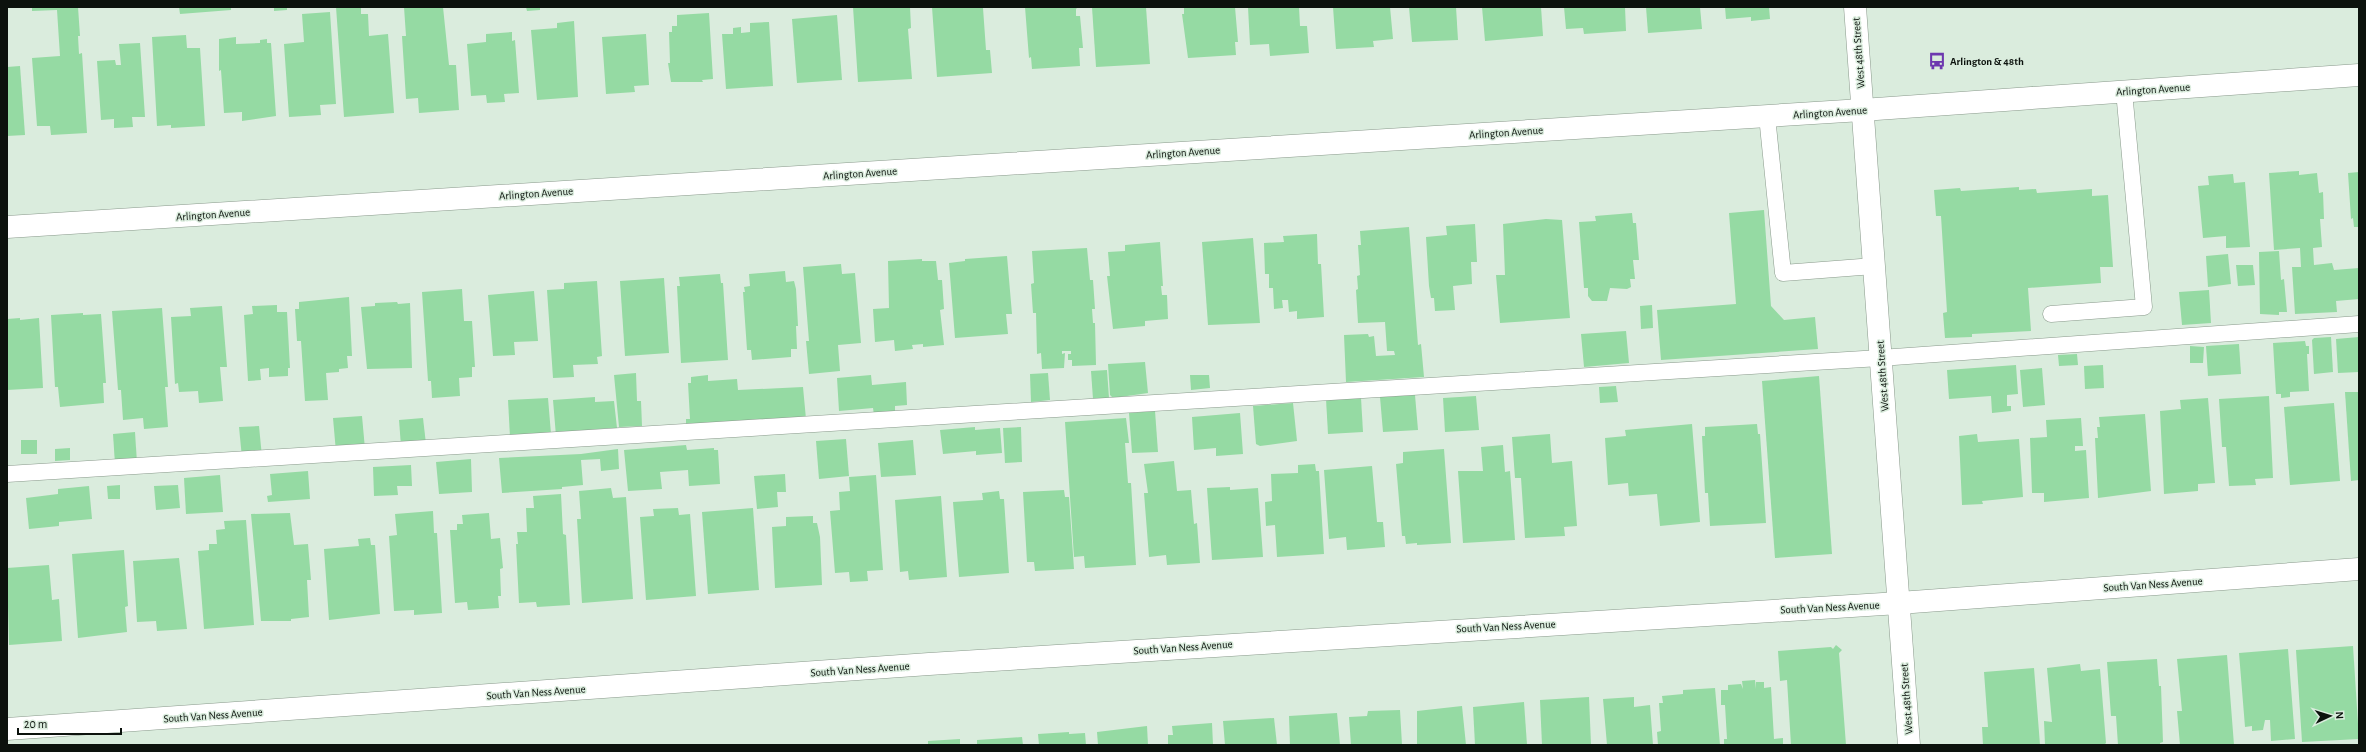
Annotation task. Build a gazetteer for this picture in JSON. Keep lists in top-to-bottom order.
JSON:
{
  "streets": {
    "street": ["West 48th Street", "Arlington Avenue", "South Van Ness Avenue"]
  },
  "crossings": [
    ["West 48th Street", "Arlington Avenue"],
    ["West 48th Street", "South Van Ness Avenue"]
  ],
  "places": {
    "bus stop": ["Arlington & 48th"]
  },
  "scale_bar": "20 m",
  "north": "right"
}
